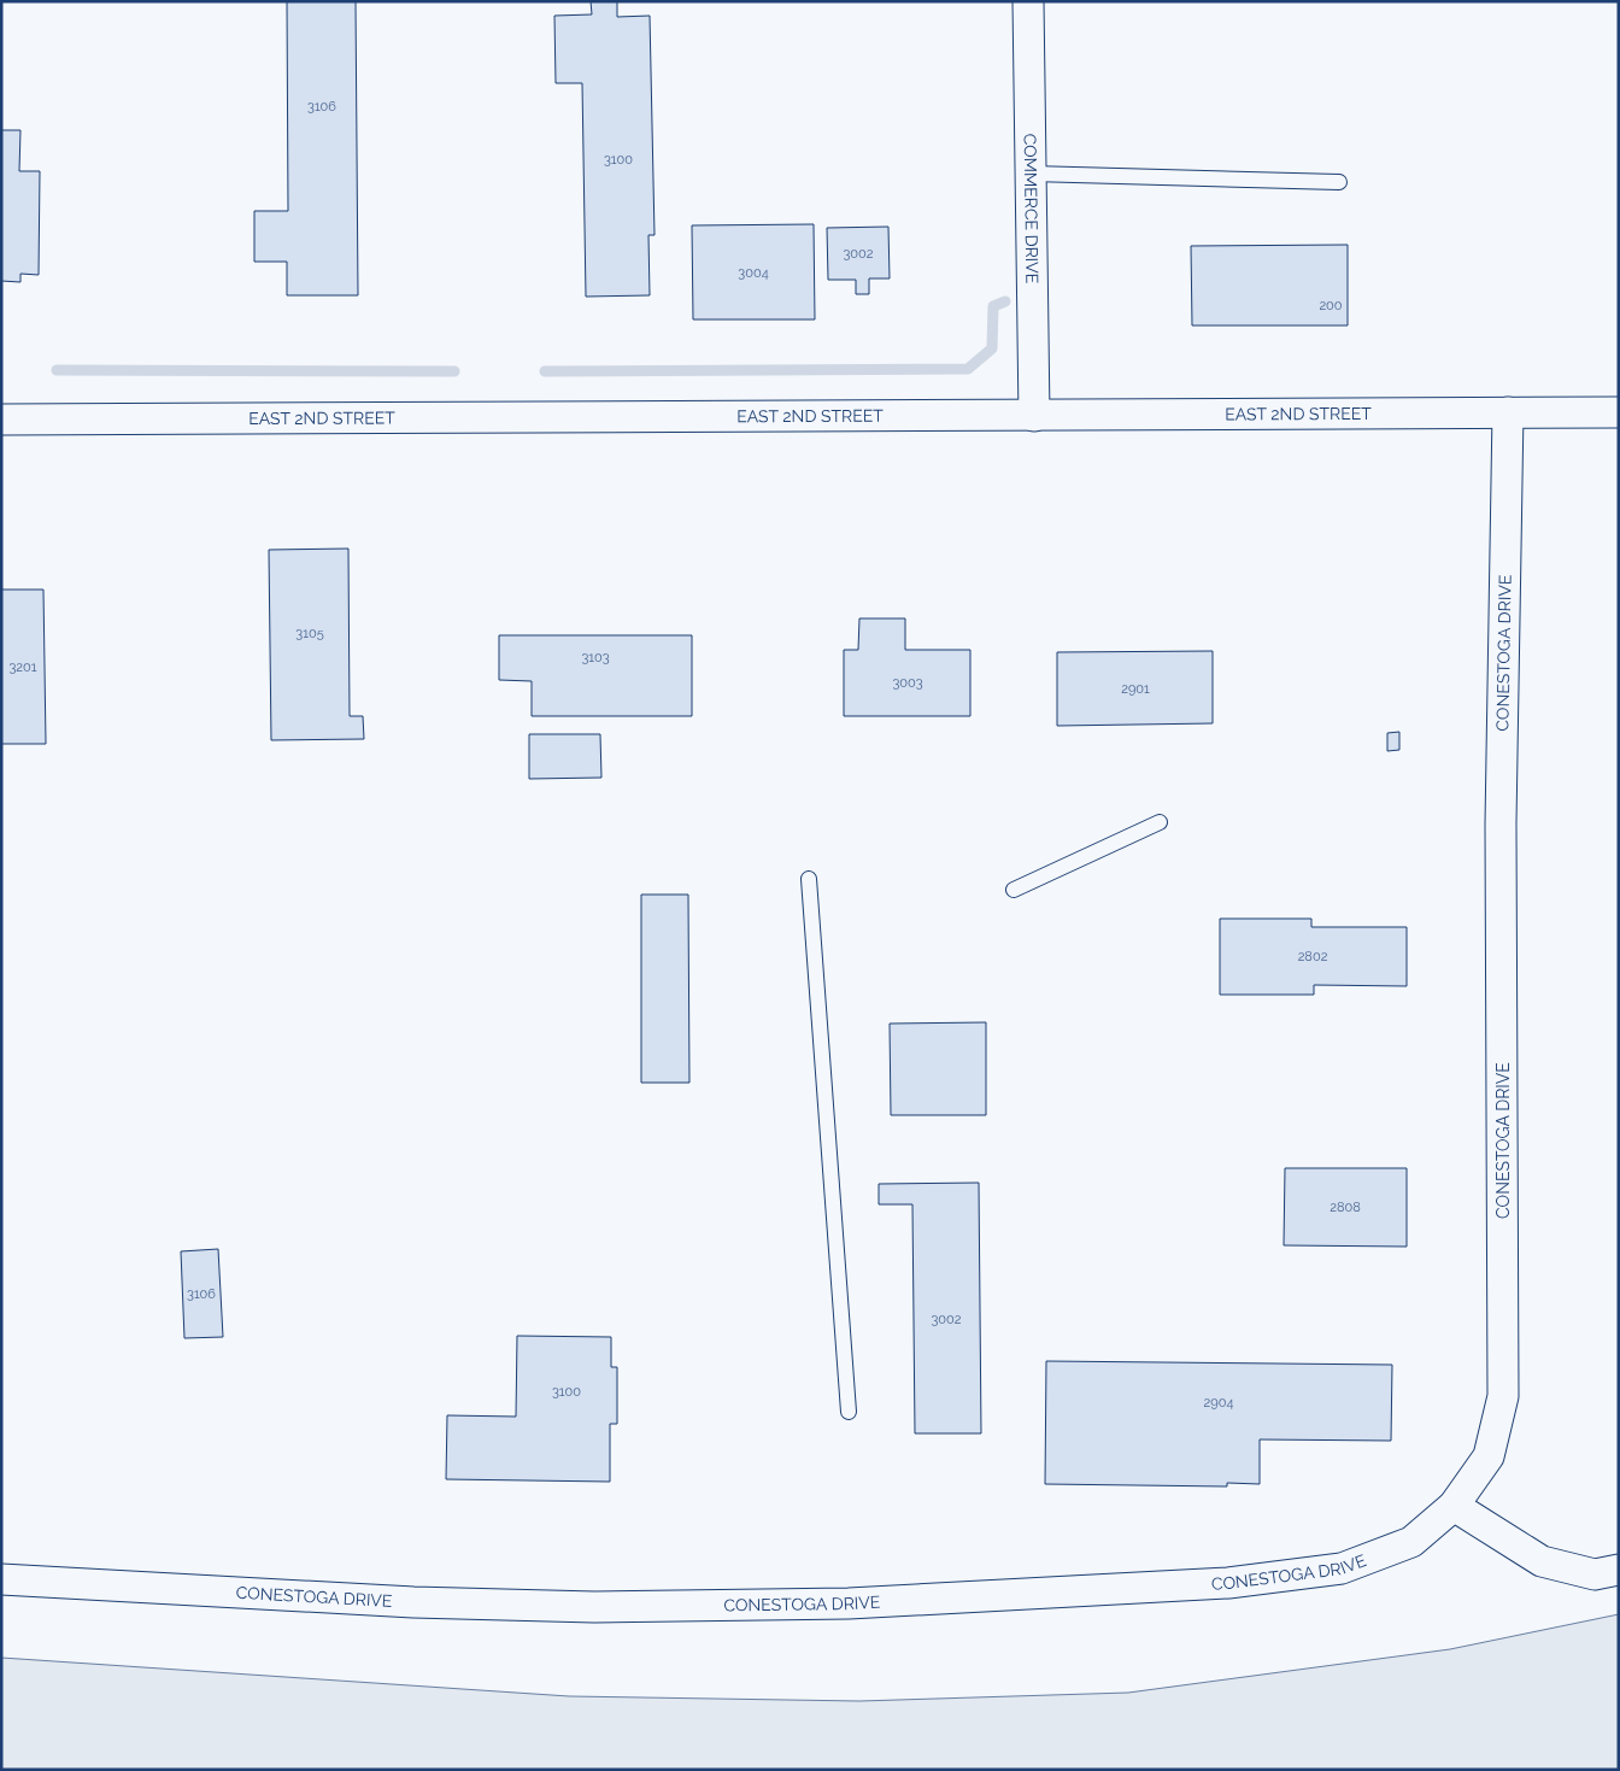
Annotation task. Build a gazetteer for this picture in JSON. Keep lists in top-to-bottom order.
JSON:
{
  "streets": {
    "street": ["COMMERCE DRIVE", "EAST 2ND STREET", "CONESTOGA DRIVE"]
  },
  "crossings": [
    ["COMMERCE DRIVE", "EAST 2ND STREET"],
    ["EAST 2ND STREET", "CONESTOGA DRIVE"]
  ],
  "house_numbers": [
    "3106",
    "3100",
    "3002",
    "3004",
    "200",
    "3105",
    "3103",
    "3201",
    "3003",
    "2901",
    "2802",
    "2808",
    "3106",
    "3002",
    "3100",
    "2904"
  ]
}
